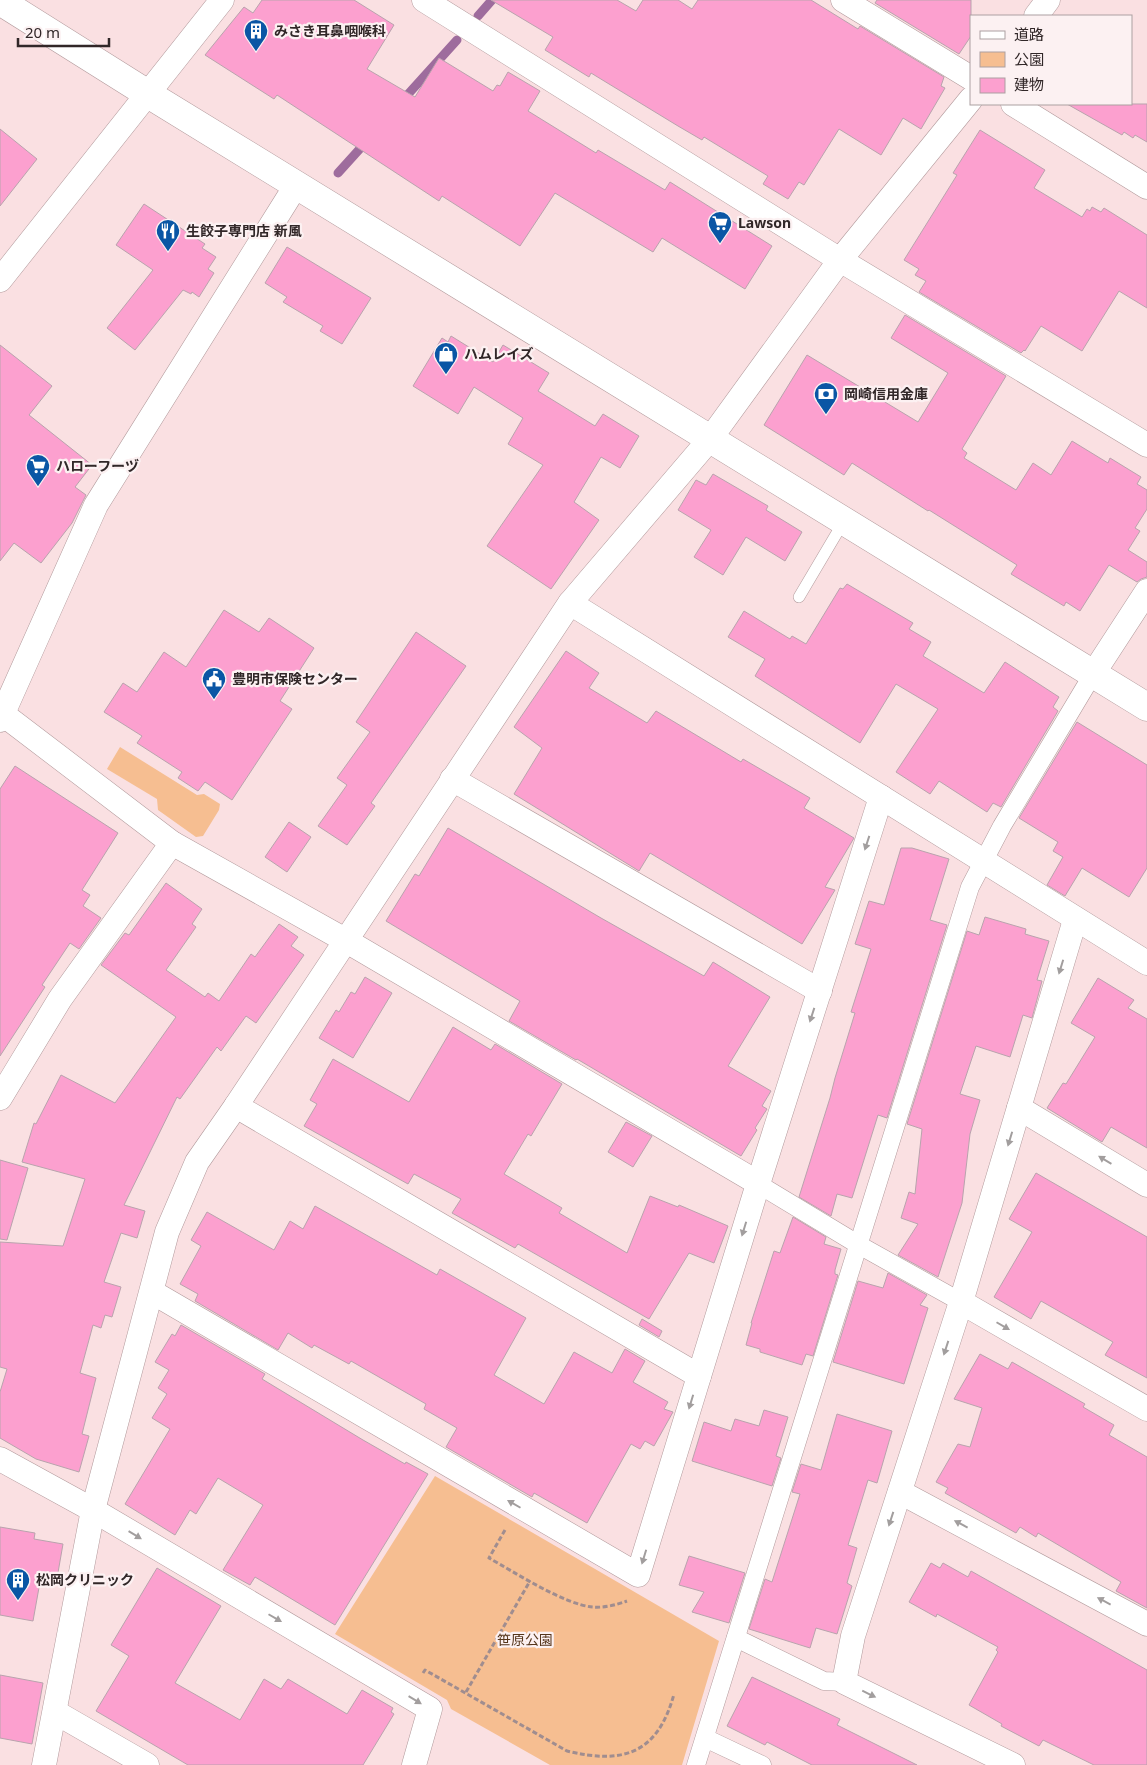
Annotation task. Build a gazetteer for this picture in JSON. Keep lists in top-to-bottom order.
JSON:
{
  "parks": ["笹原公園"],
  "places": {
    "building": ["みさき耳鼻咽喉科", "松岡クリニック"],
    "supermarket": ["Lawson", "ハローフーヅ"],
    "restaurant": ["生餃子専門店 新風"],
    "shop": ["ハムレイズ"],
    "bank": ["岡崎信用金庫"],
    "public building": ["豊明市保険センター"]
  },
  "legend": ["道路", "公園", "建物"],
  "scale_bar": "20 m"
}
